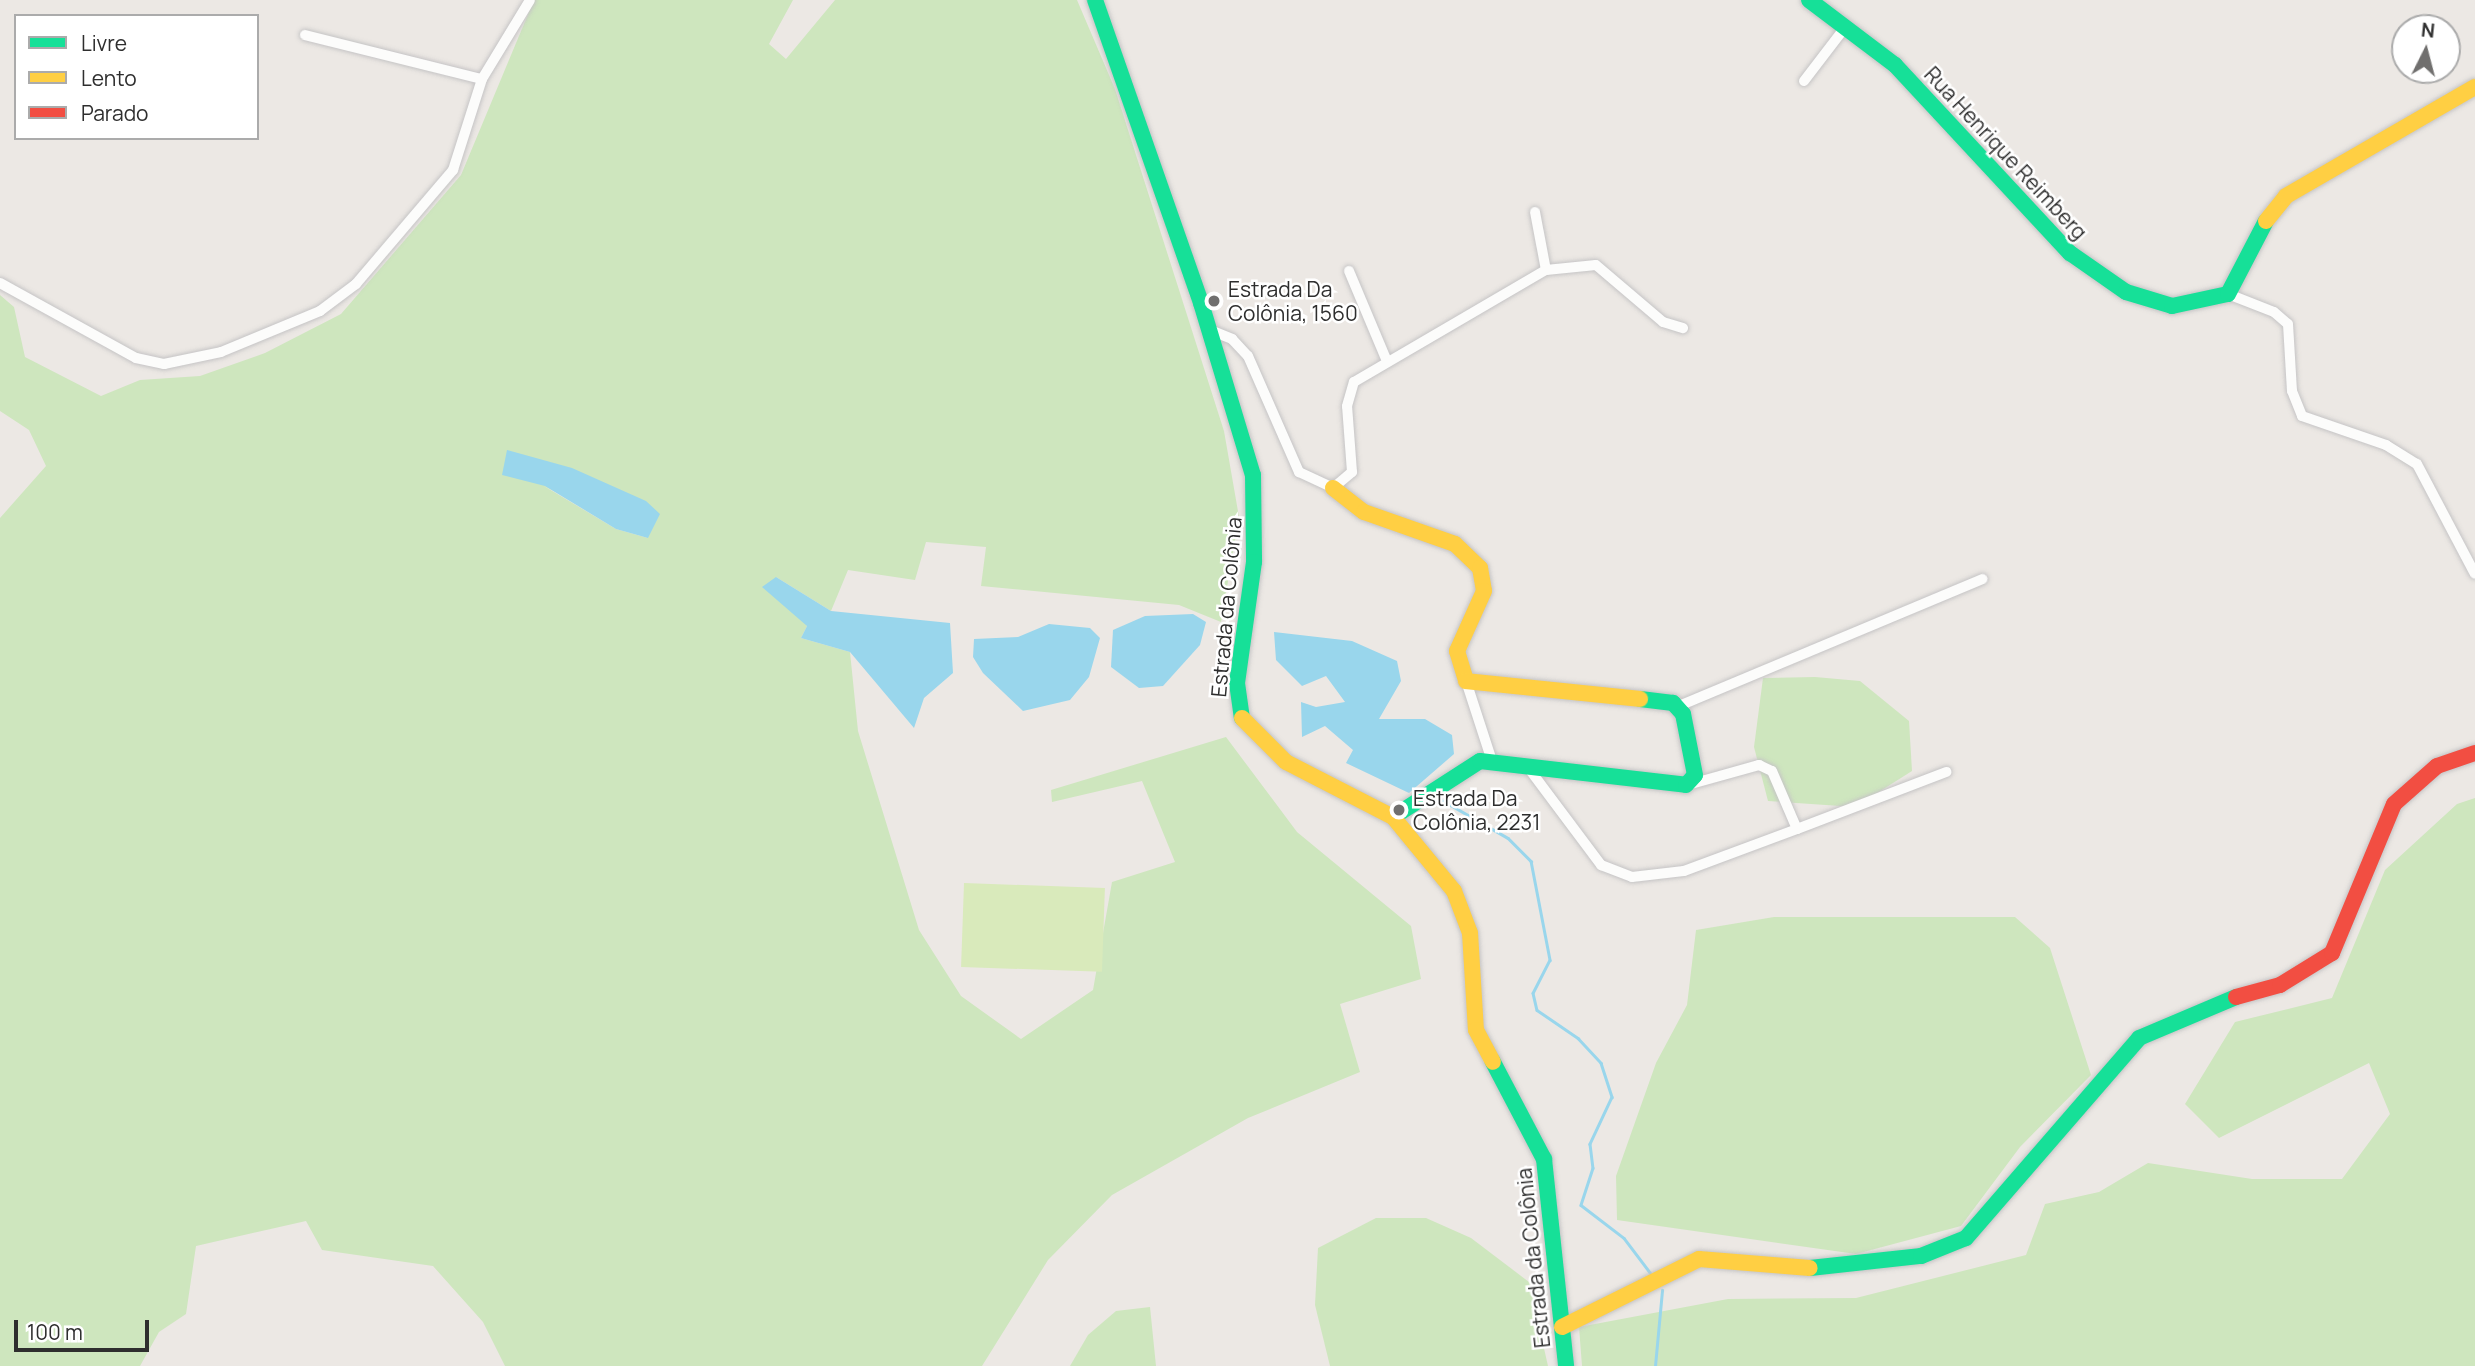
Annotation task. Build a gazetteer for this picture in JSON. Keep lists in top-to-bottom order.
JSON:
{
  "streets": {
    "street": ["Rua Henrique Reimberg", "Estrada da Colônia"]
  },
  "places": ["Estrada Da Colônia, 1560", "Estrada Da Colônia, 2231"],
  "legend": ["Livre", "Lento", "Parado"],
  "scale_bar": "100 m",
  "north": "top"
}
